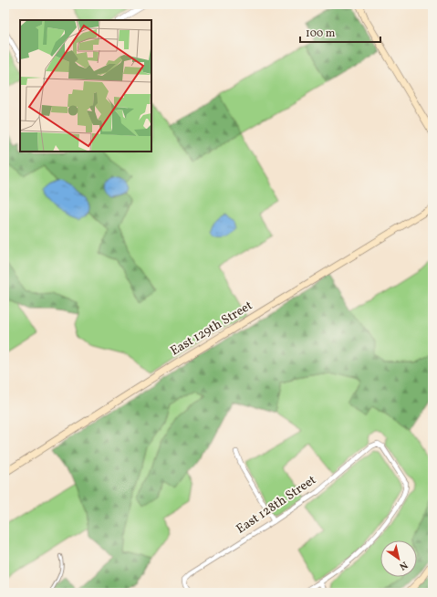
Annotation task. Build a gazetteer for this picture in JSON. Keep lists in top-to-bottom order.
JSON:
{
  "streets": {
    "main road": ["East 129th Street"],
    "street": ["East 128th Street"]
  },
  "scale_bar": "100 m",
  "north": "bottom right"
}
